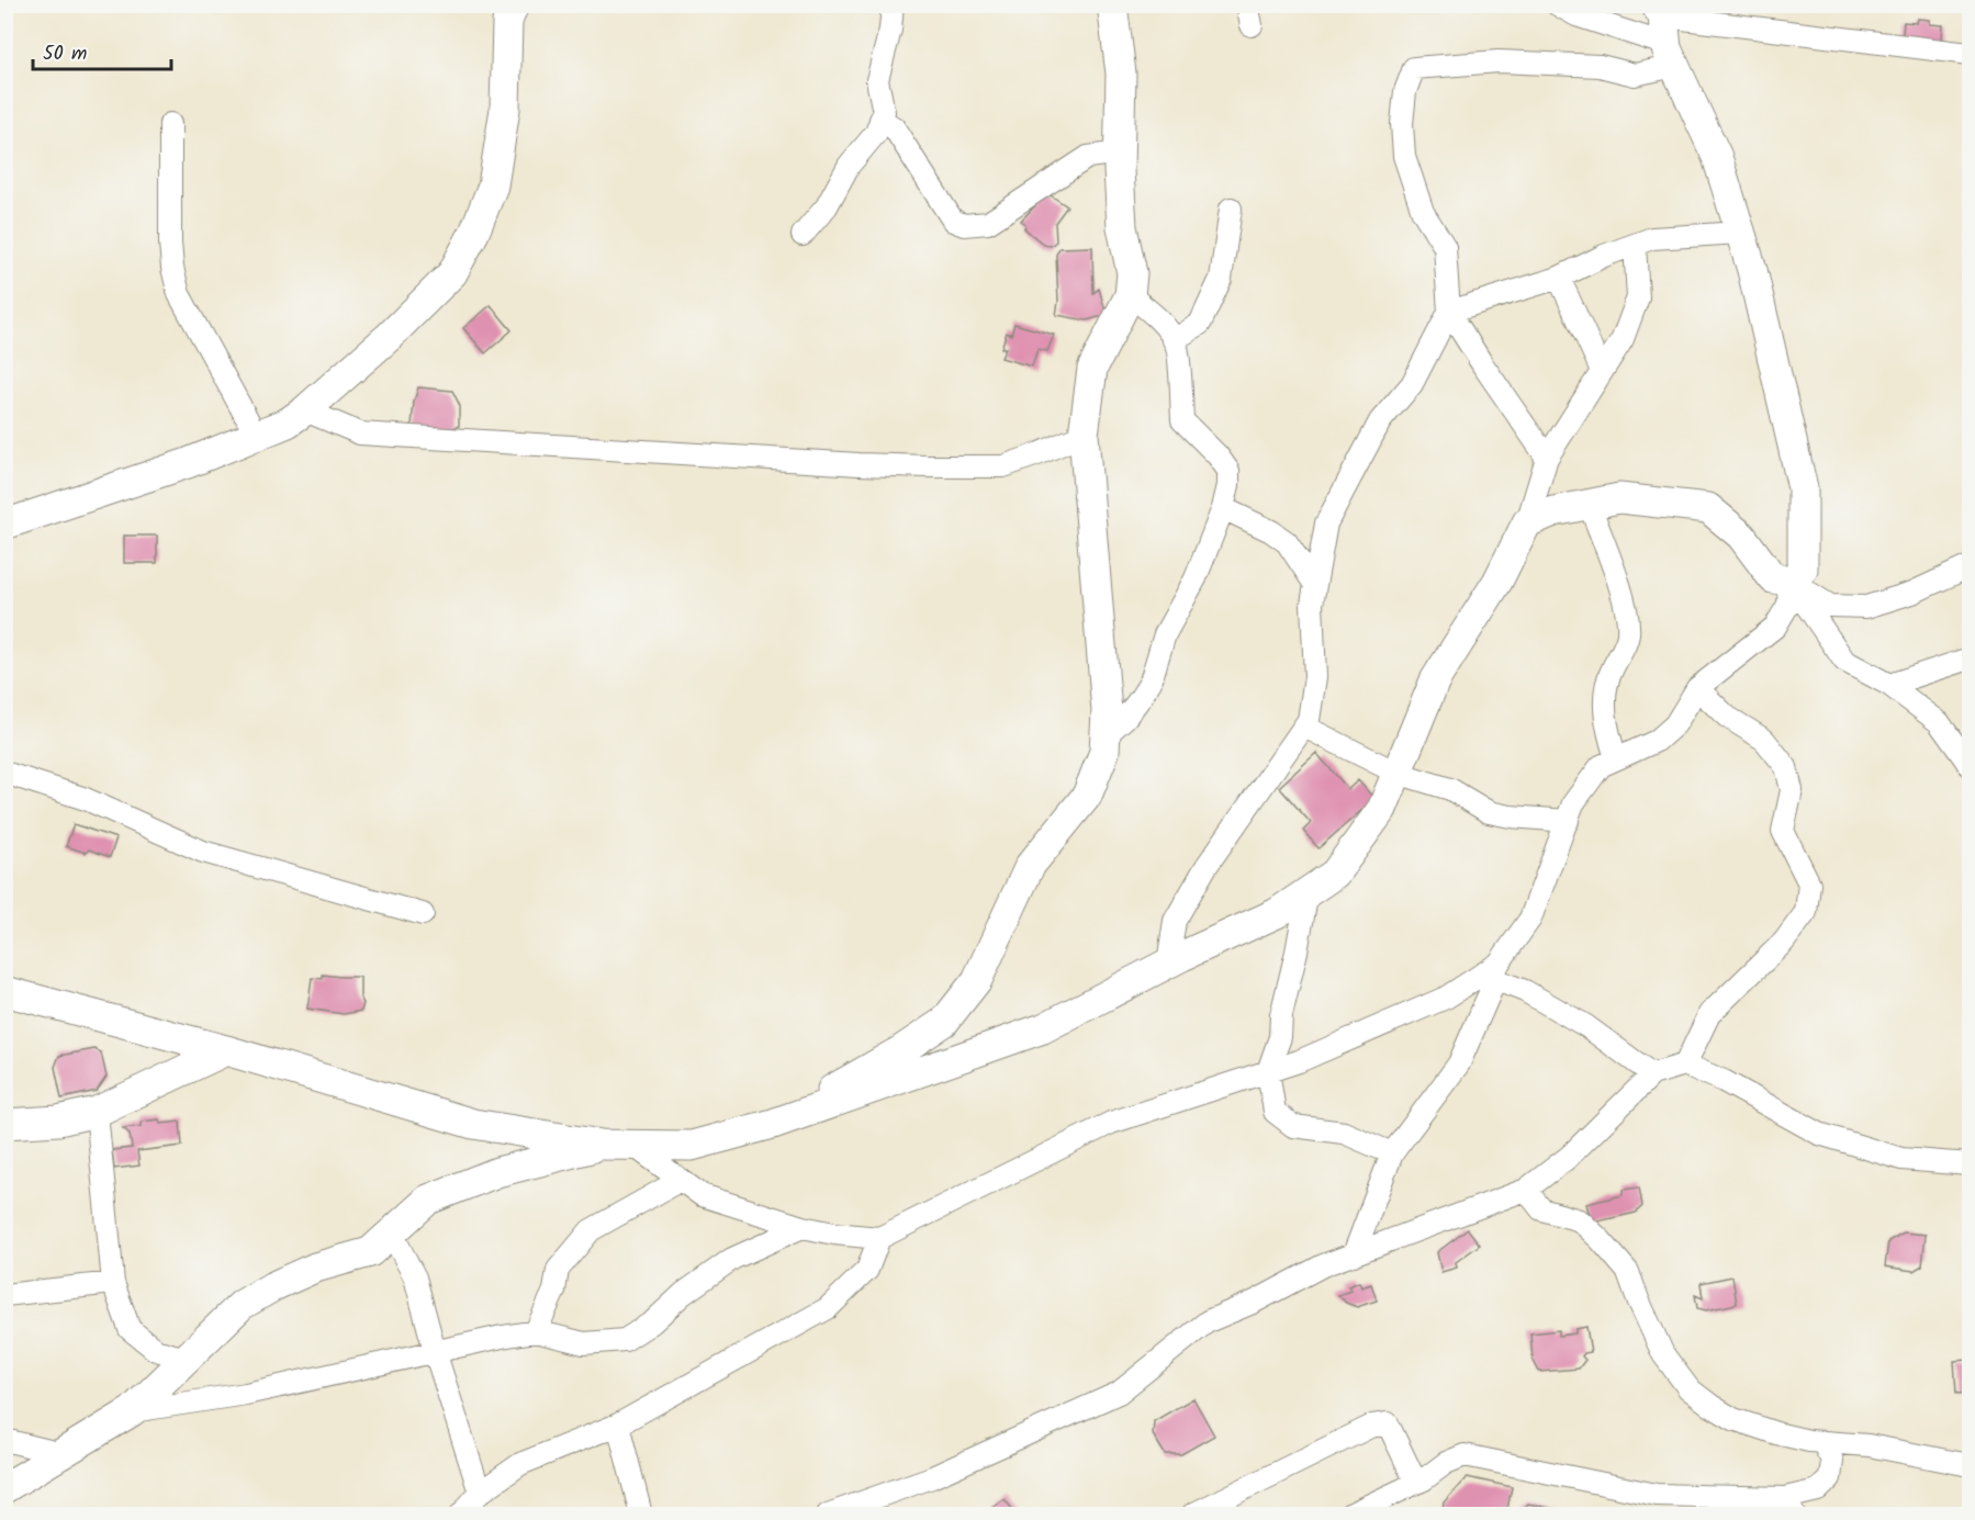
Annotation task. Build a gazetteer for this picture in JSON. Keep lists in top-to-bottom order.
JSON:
{
  "scale_bar": "50 m"
}
